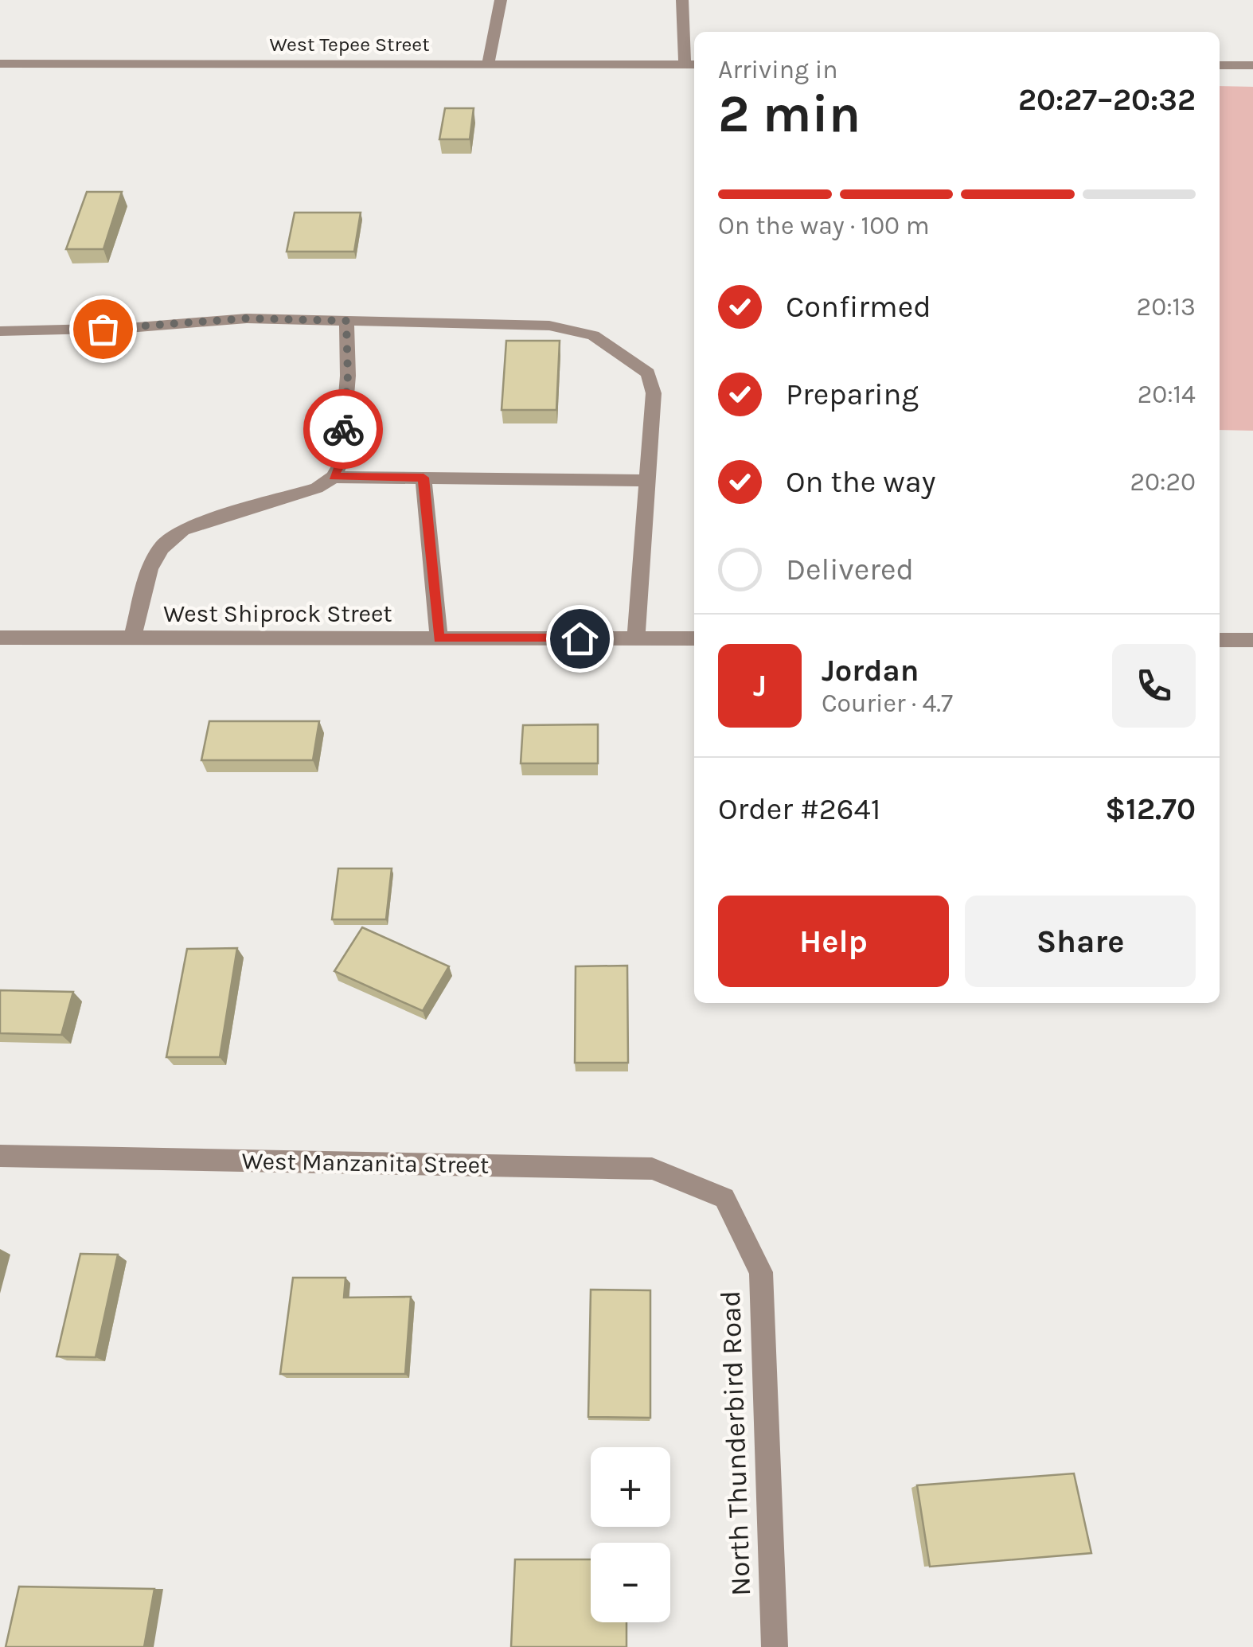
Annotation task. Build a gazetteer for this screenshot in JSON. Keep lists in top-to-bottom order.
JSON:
{
  "streets": {
    "street": [
      "West Tepee Street",
      "West Shiprock Street",
      "West Manzanita Street",
      "North Thunderbird Road"
    ]
  },
  "crossings": [
    ["West Manzanita Street", "North Thunderbird Road"]
  ],
  "page": {
    "heading": ["2 min", "Arriving in", "20:27–20:32"],
    "panel": [
      "Jordan",
      "Courier · 4.7",
      "Order #2641",
      "$12.70"
    ],
    "bar": "On the way · 100 m",
    "list": [
      ["Confirmed", "20:13"],
      ["Preparing", "20:14"],
      ["On the way", "20:20"],
      "Delivered"
    ],
    "round": "J",
    "buttons": ["Help", "Share"],
    "map_buttons": ["+", "−"]
  }
}
